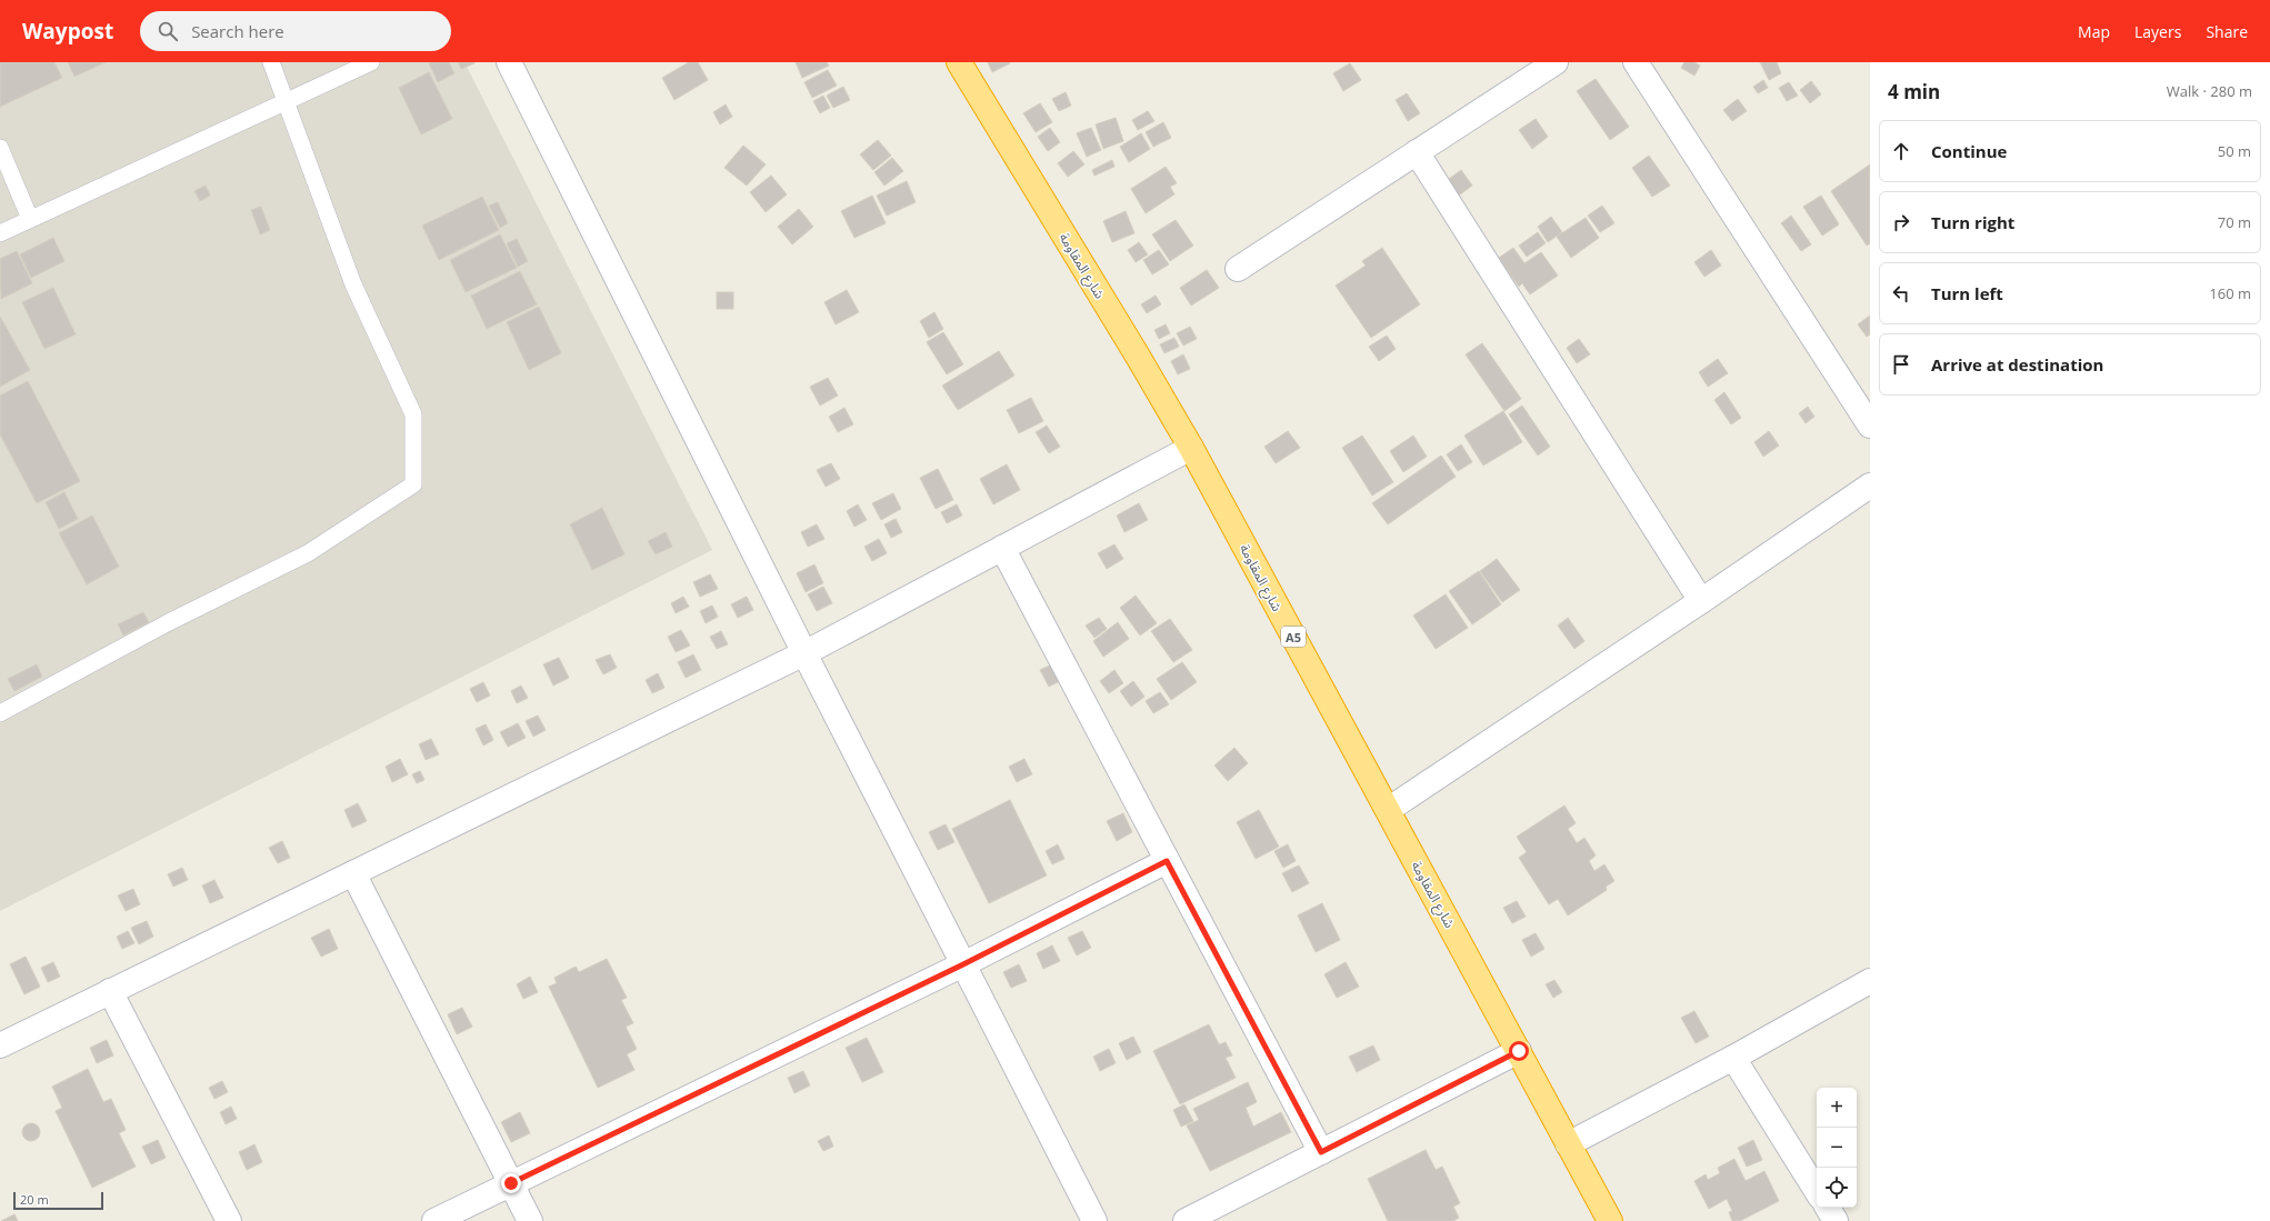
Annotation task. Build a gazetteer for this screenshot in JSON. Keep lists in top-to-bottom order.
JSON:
{
  "streets": {
    "highway": ["شارع المقاومة", "A5"]
  },
  "scale_bar": "20 m",
  "page": {
    "header": "Waypost",
    "search": "Search here",
    "nav": ["Map", "Layers", "Share"],
    "heading": ["4 min", "Walk · 280 m"],
    "list": [
      ["Continue", "50 m"],
      ["Turn right", "70 m"],
      ["Turn left", "160 m"],
      "Arrive at destination"
    ],
    "map_buttons": ["+", "−"],
    "scale": "20 m"
  }
}
